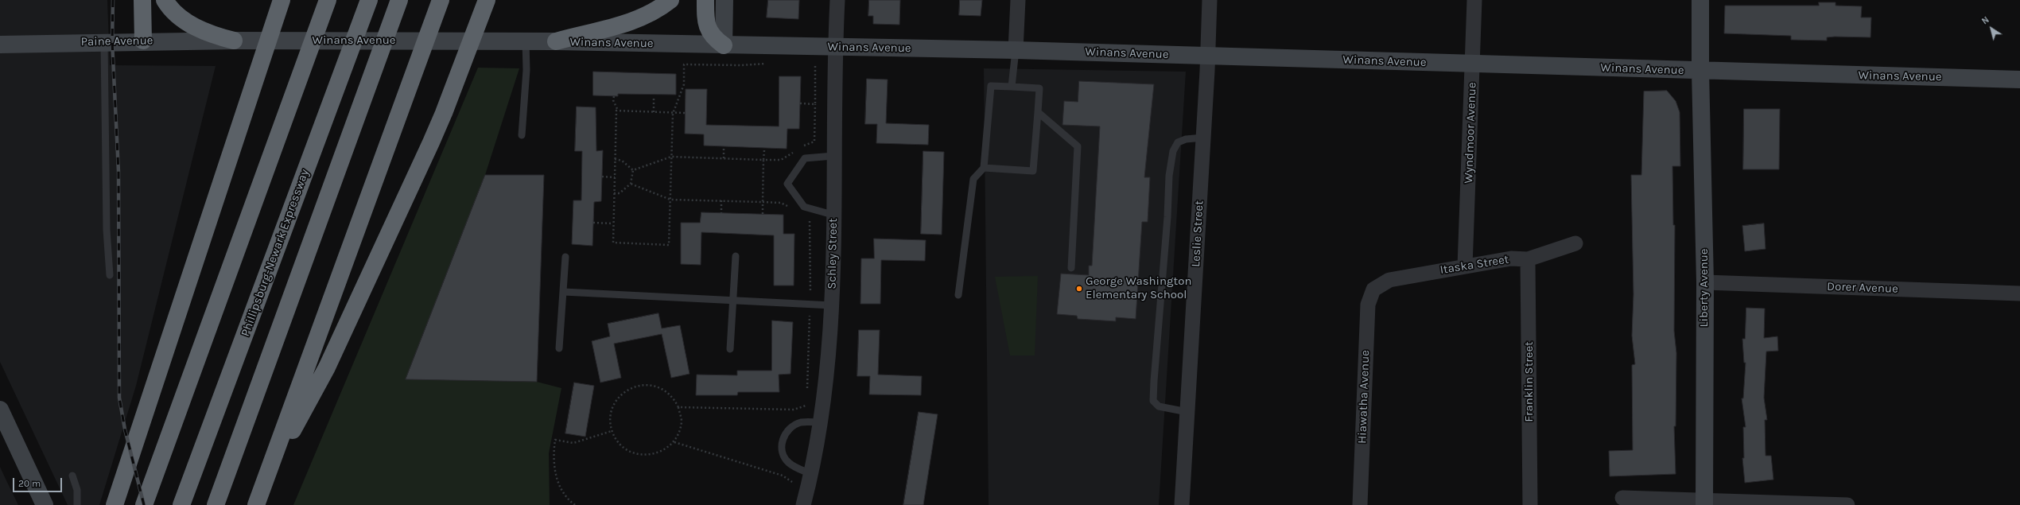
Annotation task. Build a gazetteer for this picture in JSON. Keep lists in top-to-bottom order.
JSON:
{
  "streets": {
    "highway": ["Phillipsburg-Newark Expressway"],
    "street": [
      "Winans Avenue",
      "Paine Avenue",
      "Wyndmoor Avenue",
      "Leslie Street",
      "Schley Street",
      "Itaska Street",
      "Liberty Avenue",
      "Dorer Avenue",
      "Franklin Street",
      "Hiawatha Avenue"
    ]
  },
  "crossings": [
    ["Winans Avenue", "Paine Avenue"],
    ["Winans Avenue", "Wyndmoor Avenue"],
    ["Winans Avenue", "Leslie Street"],
    ["Winans Avenue", "Schley Street"],
    ["Winans Avenue", "Liberty Avenue"],
    ["Wyndmoor Avenue", "Itaska Street"],
    ["Itaska Street", "Franklin Street"],
    ["Itaska Street", "Hiawatha Avenue"],
    ["Liberty Avenue", "Dorer Avenue"]
  ],
  "places": ["George Washington Elementary School"],
  "scale_bar": "20 m",
  "north": "top left"
}
